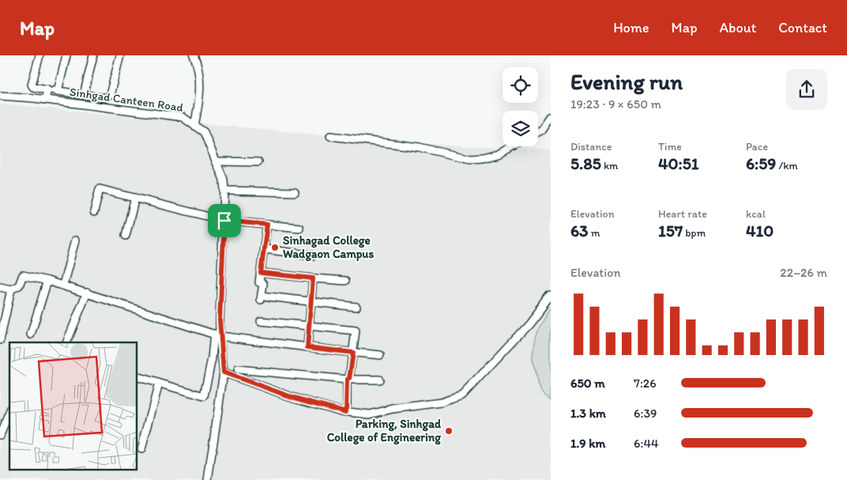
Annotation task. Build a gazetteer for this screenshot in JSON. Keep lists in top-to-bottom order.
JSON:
{
  "streets": {
    "street": ["Sinhgad Canteen Road"]
  },
  "places": ["Sinhagad College Wadgaon Campus", "Parking, Sinhgad College of Engineering"],
  "page": {
    "header": "Map",
    "nav": [
      "Home",
      "Map",
      "About",
      "Contact"
    ],
    "heading": ["Evening run", "19:23 · 9 × 650 m"],
    "stats": [
      ["Distance", "5.85 km"],
      ["Time", "40:51"],
      ["Pace", "6:59 /km"],
      ["Elevation", "63 m"],
      ["Heart rate", "157 bpm"],
      ["kcal", "410"]
    ],
    "chart": ["Elevation", "22–26 m"],
    "list": [
      {
        "name": "650 m",
        "note": "7:26"
      },
      {
        "name": "1.3 km",
        "note": "6:39"
      },
      {
        "name": "1.9 km",
        "note": "6:44"
      }
    ]
  }
}
